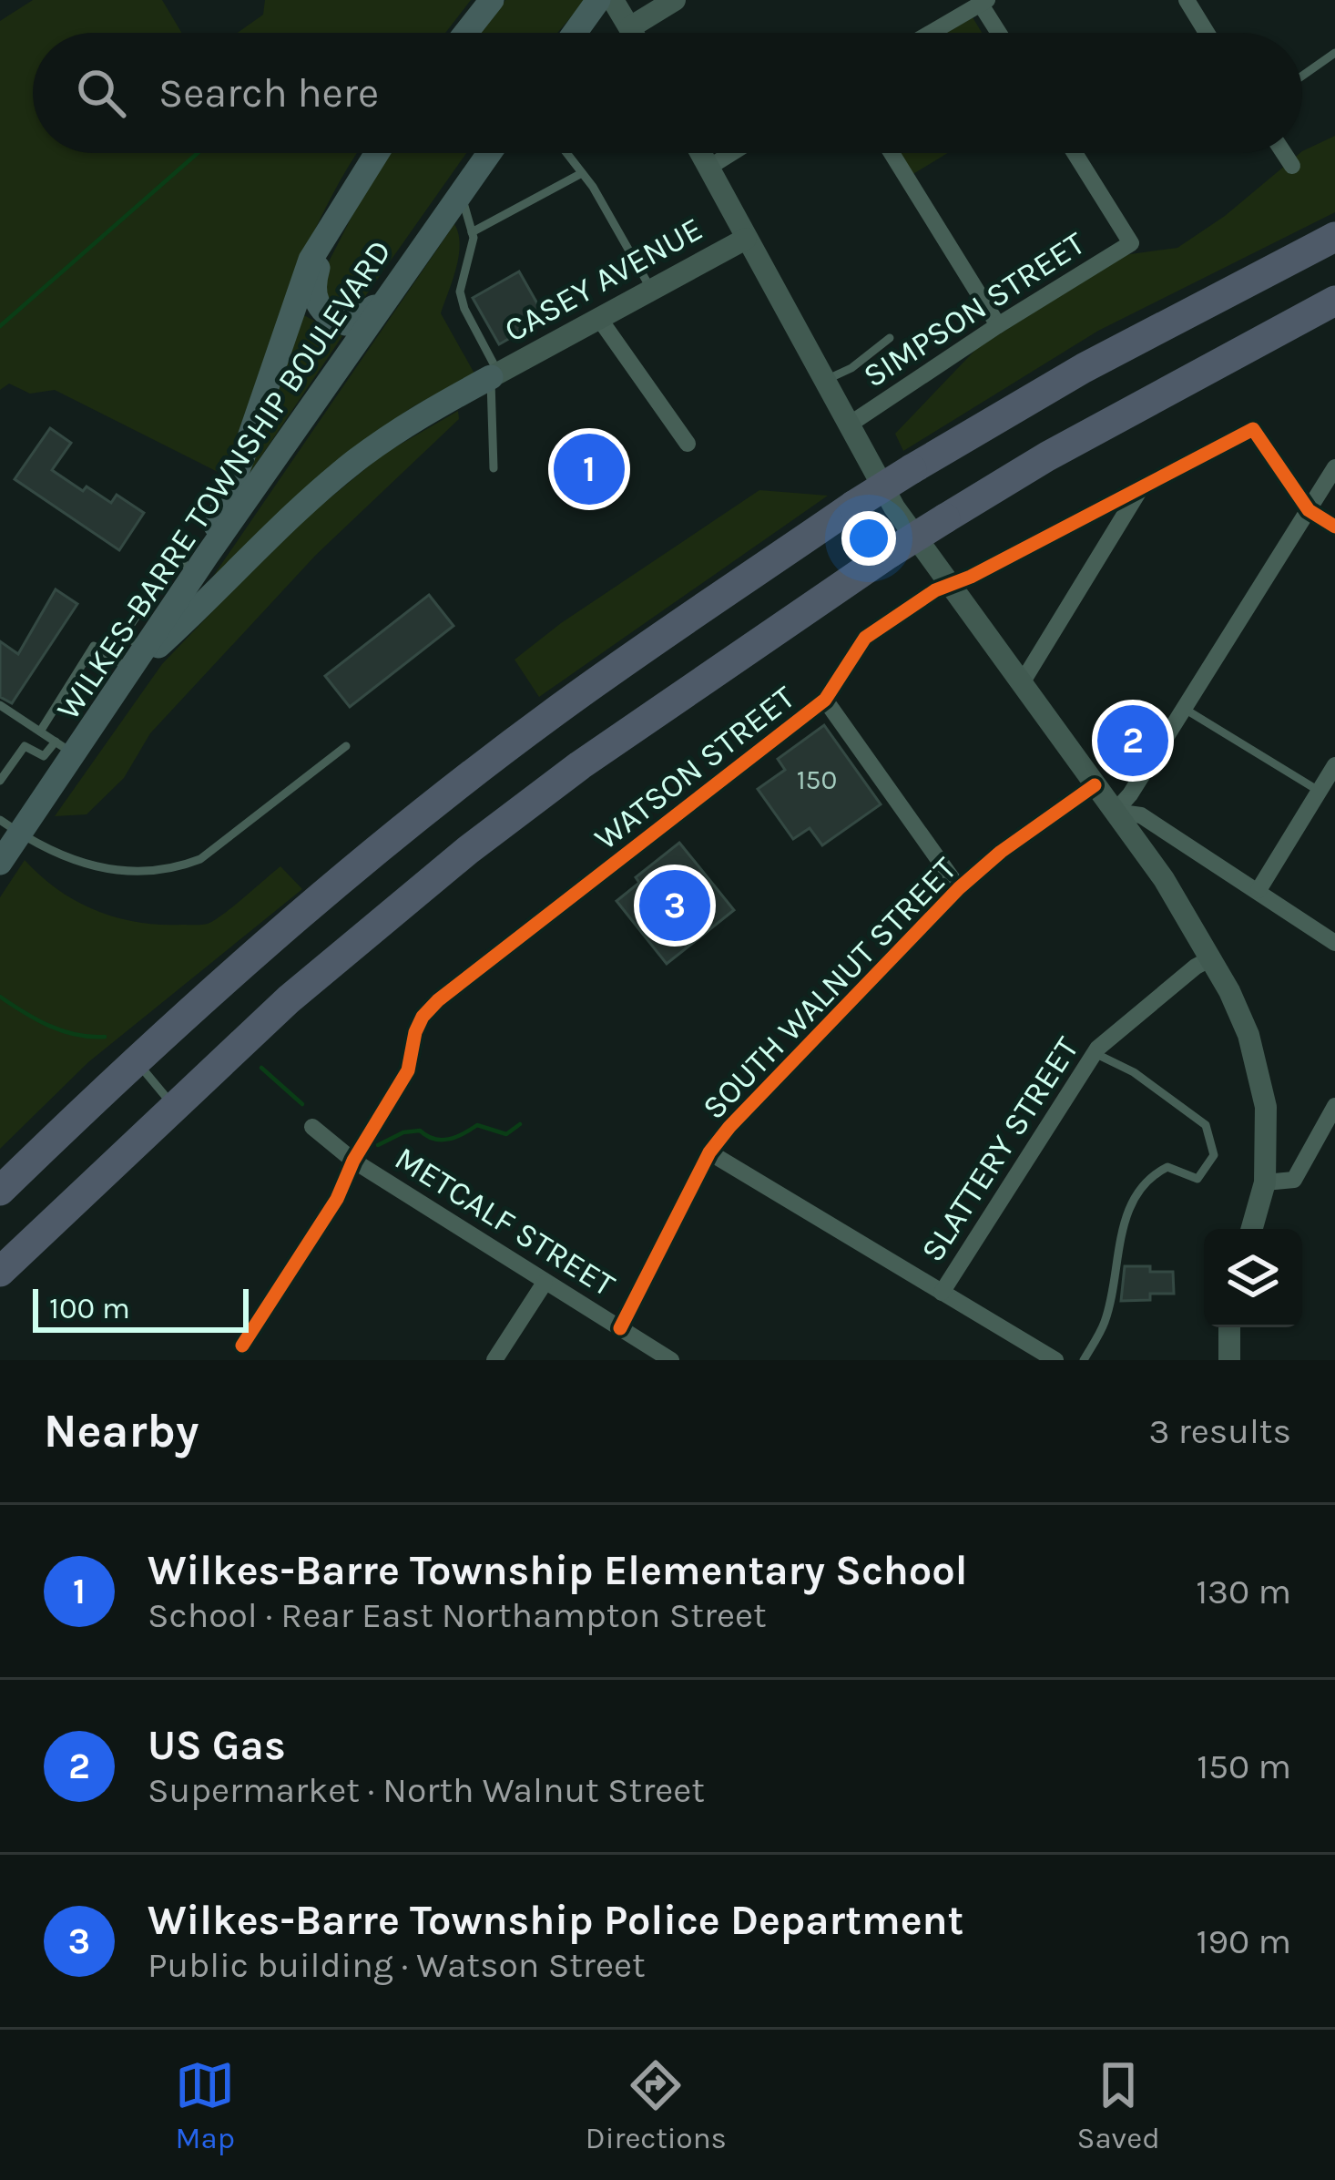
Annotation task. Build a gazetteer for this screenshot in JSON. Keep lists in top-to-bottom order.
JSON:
{
  "streets": {
    "main road": ["CASEY AVENUE", "WILKES-BARRE TOWNSHIP BOULEVARD"],
    "street": [
      "SIMPSON STREET",
      "WATSON STREET",
      "SOUTH WALNUT STREET",
      "SLATTERY STREET",
      "METCALF STREET"
    ]
  },
  "crossings": [
    ["WATSON STREET", "METCALF STREET"],
    ["SOUTH WALNUT STREET", "METCALF STREET"]
  ],
  "house_numbers": ["150"],
  "scale_bar": "100 m",
  "page": {
    "search": "Search here",
    "pins": ["1", "2", "3"],
    "scale": "100 m",
    "heading": ["Nearby", "3 results"],
    "list": [
      {
        "mark": "1",
        "name": "Wilkes-Barre Township Elementary School",
        "note": "School · Rear East Northampton Street",
        "value": "130 m"
      },
      {
        "mark": "2",
        "name": "US Gas",
        "note": "Supermarket · North Walnut Street",
        "value": "150 m"
      },
      {
        "mark": "3",
        "name": "Wilkes-Barre Township Police Department",
        "note": "Public building · Watson Street",
        "value": "190 m"
      }
    ],
    "nav": ["Map", "Directions", "Saved"]
  }
}
